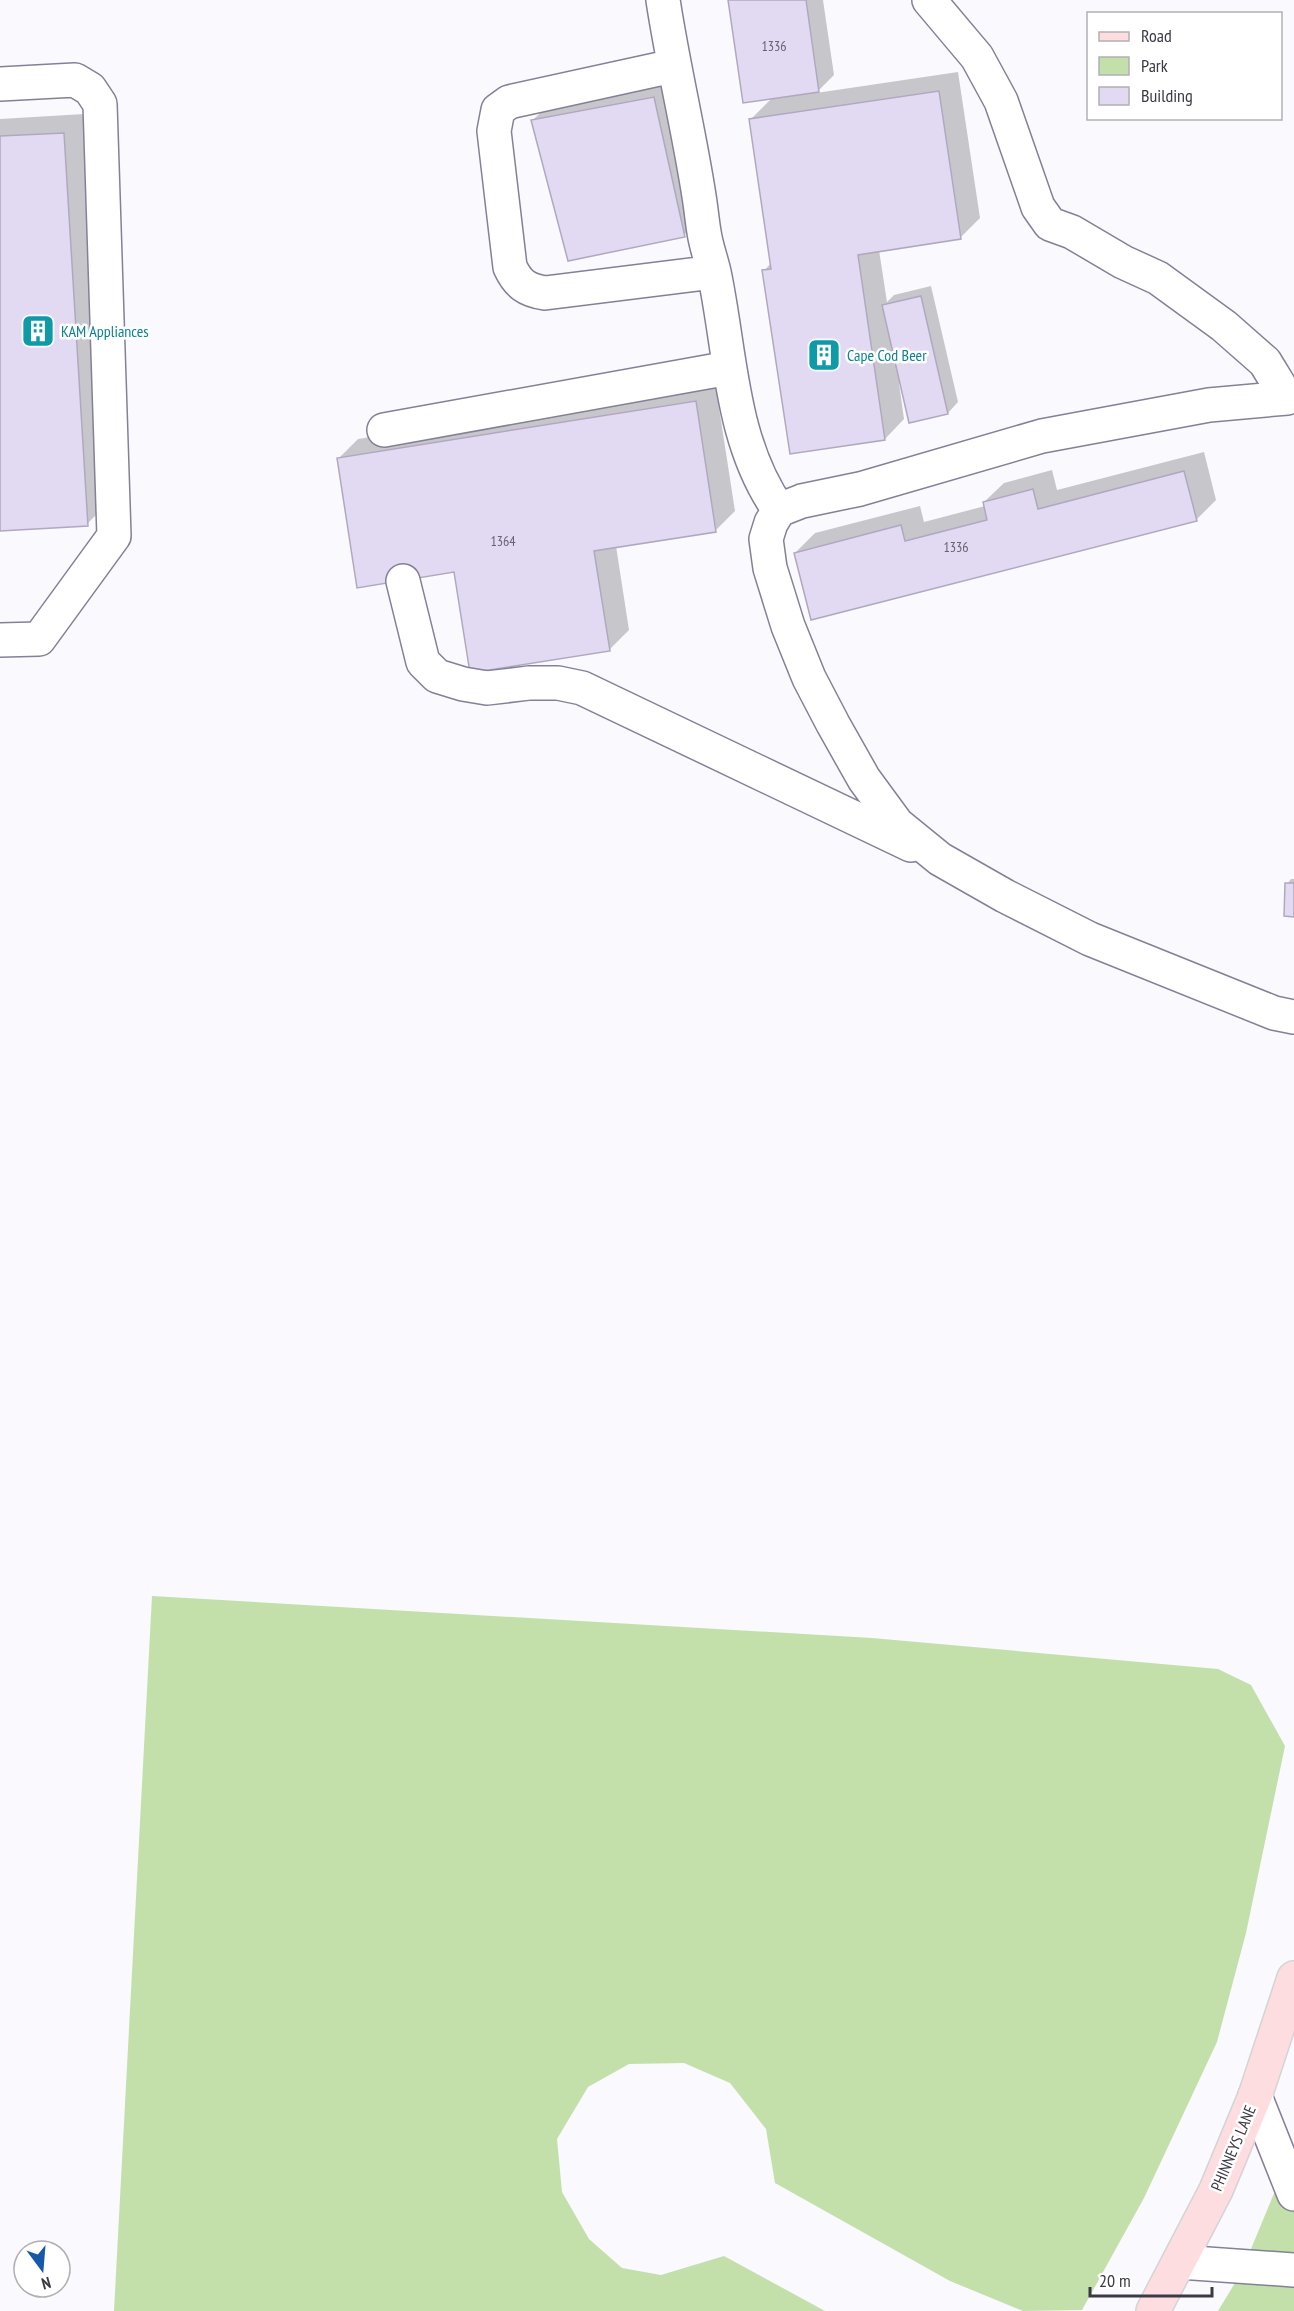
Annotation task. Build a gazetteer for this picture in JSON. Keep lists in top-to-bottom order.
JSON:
{
  "streets": {
    "main road": ["PHINNEYS LANE"]
  },
  "places": {
    "building": ["KAM Appliances", "Cape Cod Beer"]
  },
  "house_numbers": ["1336", "1364", "1336"],
  "legend": ["Road", "Park", "Building"],
  "scale_bar": "20 m",
  "north": "bottom"
}
